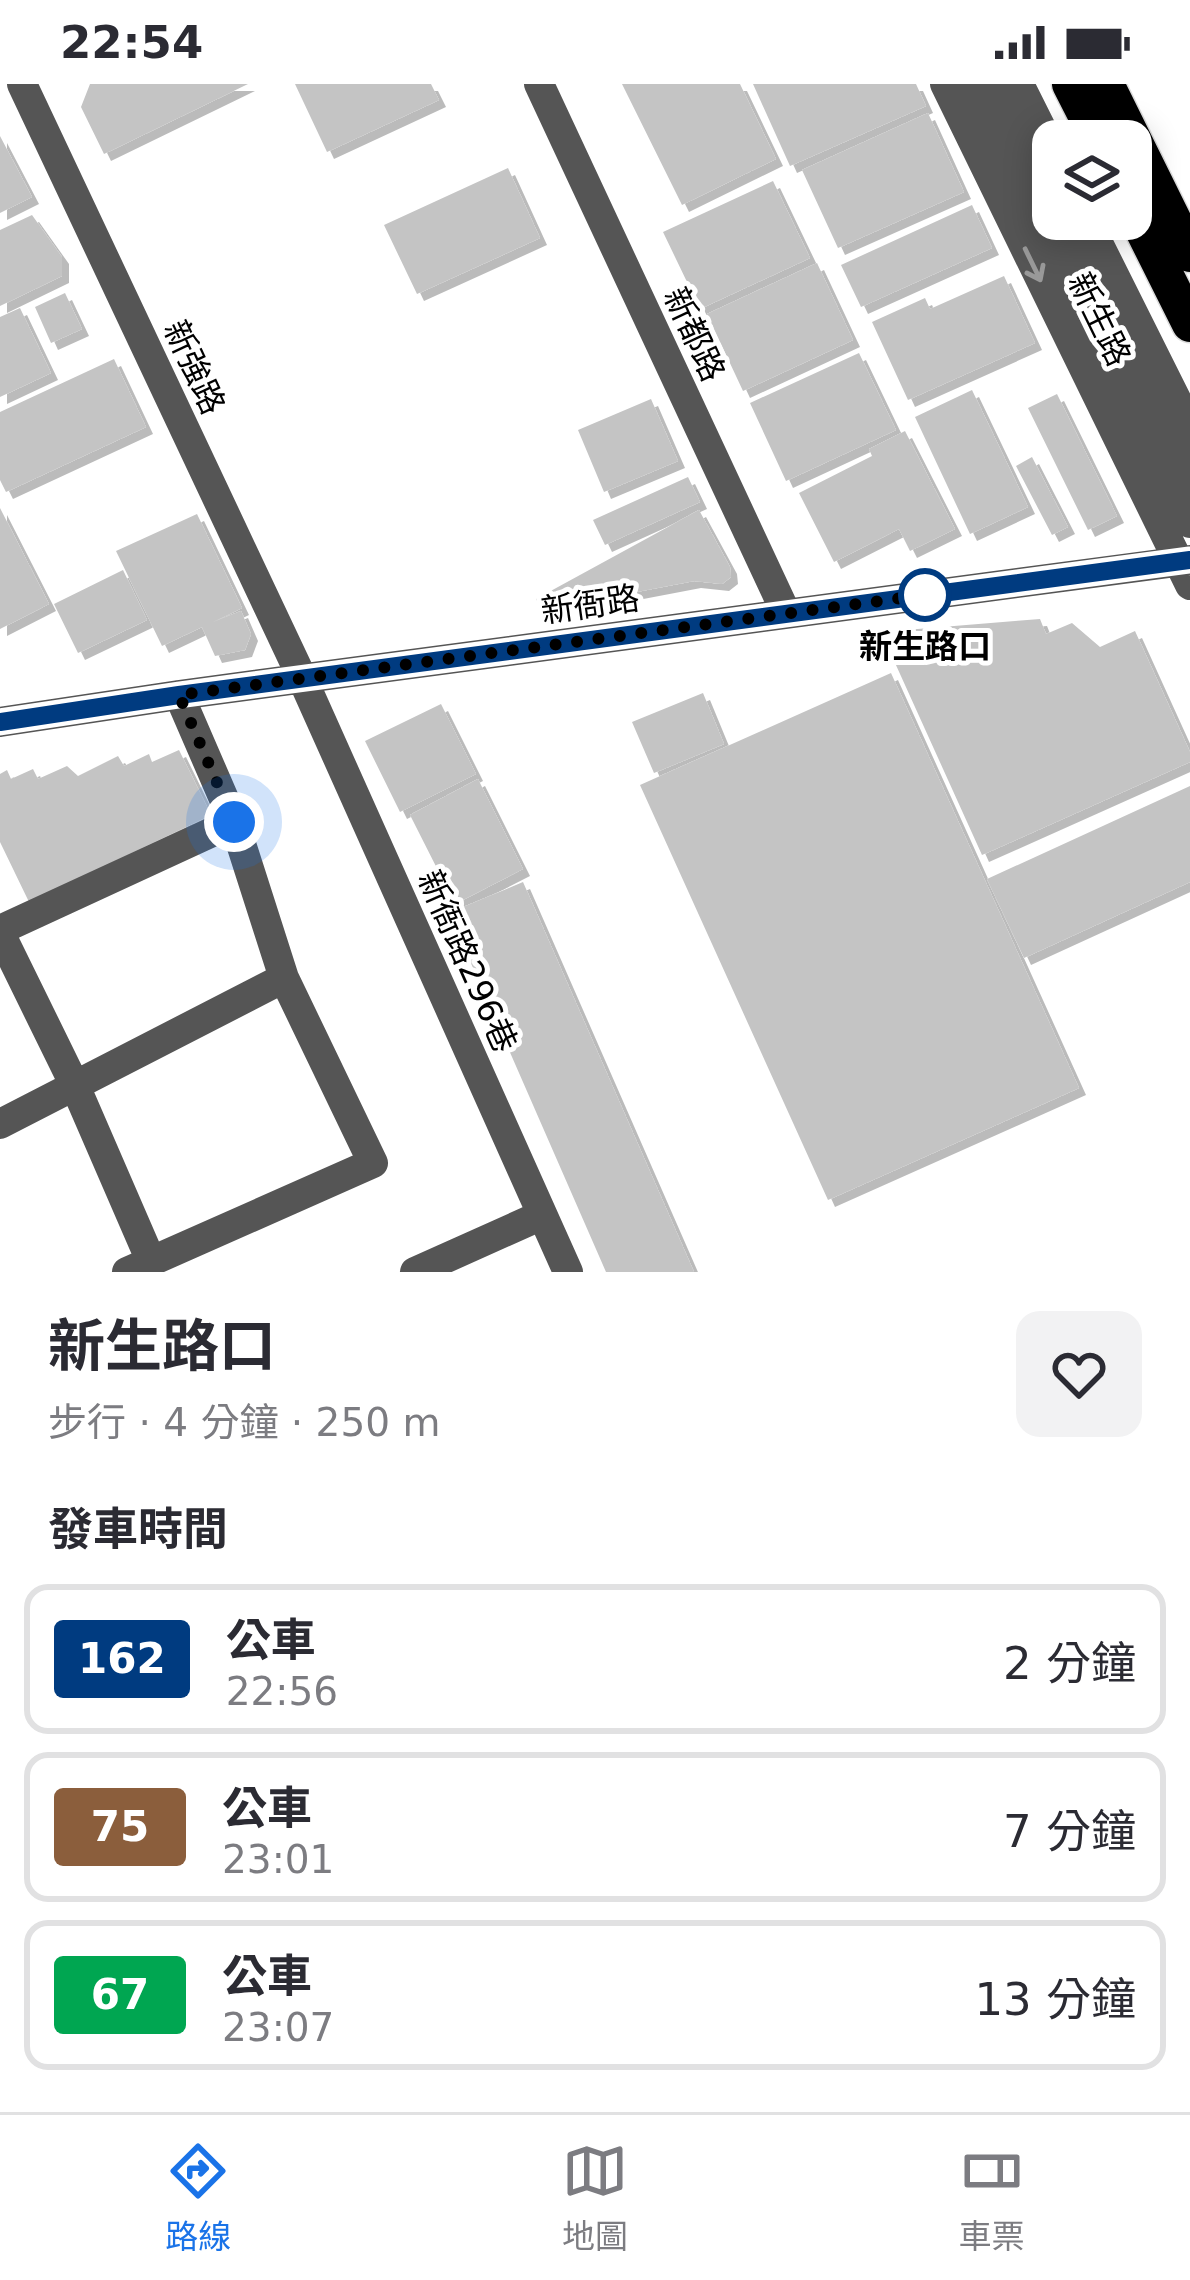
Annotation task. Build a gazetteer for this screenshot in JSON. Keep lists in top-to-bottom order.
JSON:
{
  "streets": {
    "street": [
      "新生路",
      "新都路",
      "新強路",
      "新衙路",
      "新衙路296巷"
    ]
  },
  "crossings": [
    ["新生路", "新衙路"],
    ["新都路", "新衙路"],
    ["新強路", "新衙路"],
    ["新強路", "新衙路296巷"],
    ["新衙路", "新衙路296巷"]
  ],
  "places": ["新生路口"],
  "lines": ["bus line 162"],
  "page": {
    "status": "22:54",
    "heading": [
      ["新生路口", "步行 · 4 分鐘 · 250 m"],
      "發車時間"
    ],
    "list": [
      {
        "mark": "162",
        "name": "公車",
        "note": "22:56",
        "value": "2 分鐘"
      },
      {
        "mark": "75",
        "name": "公車",
        "note": "23:01",
        "value": "7 分鐘"
      },
      {
        "mark": "67",
        "name": "公車",
        "note": "23:07",
        "value": "13 分鐘"
      }
    ],
    "tabs": ["路線", "地圖", "車票"]
  }
}
